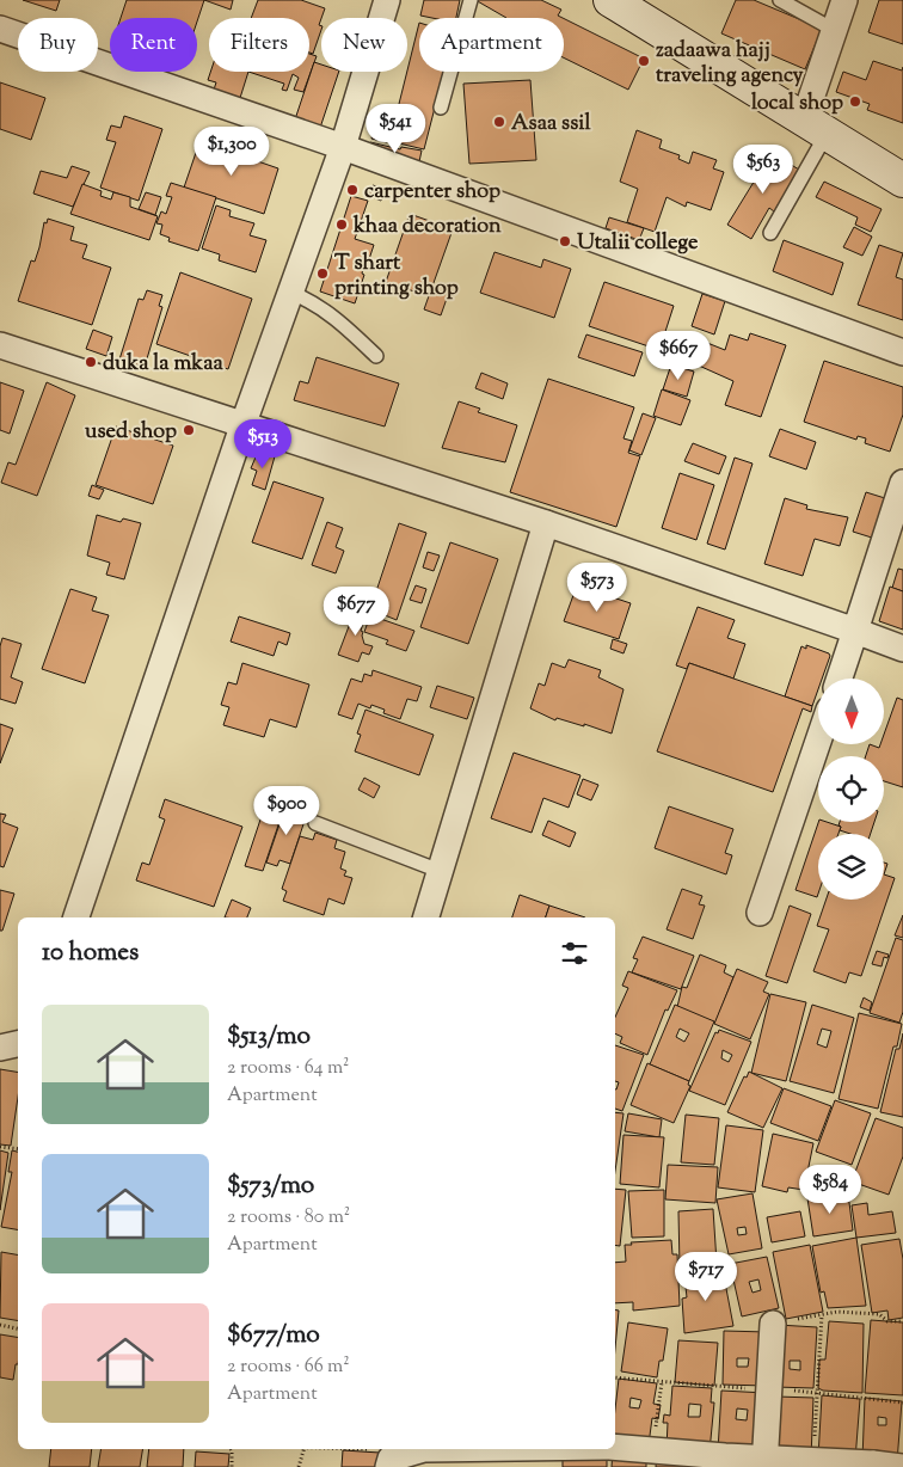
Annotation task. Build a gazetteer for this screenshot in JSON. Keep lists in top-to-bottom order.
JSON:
{
  "places": [
    "zadaawa hajj traveling agency",
    "local shop",
    "Asaa ssil",
    "carpenter shop",
    "khaa decoration",
    "Utalii college",
    "T shart printing shop",
    "duka la mkaa",
    "used shop"
  ],
  "north": "bottom",
  "page": {
    "chip": [
      "Buy",
      "Rent",
      "Filters",
      "New",
      "Apartment"
    ],
    "price": [
      "$541",
      "$1,300",
      "$563",
      "$667",
      "$513",
      "$573",
      "$677",
      "$900",
      "$584",
      "$717"
    ],
    "heading": "10 homes",
    "list": [
      {
        "name": "$513/mo",
        "note": "2 rooms · 64 m² · Apartment"
      },
      {
        "name": "$573/mo",
        "note": "2 rooms · 80 m² · Apartment"
      },
      {
        "name": "$677/mo",
        "note": "2 rooms · 66 m² · Apartment"
      }
    ]
  }
}
